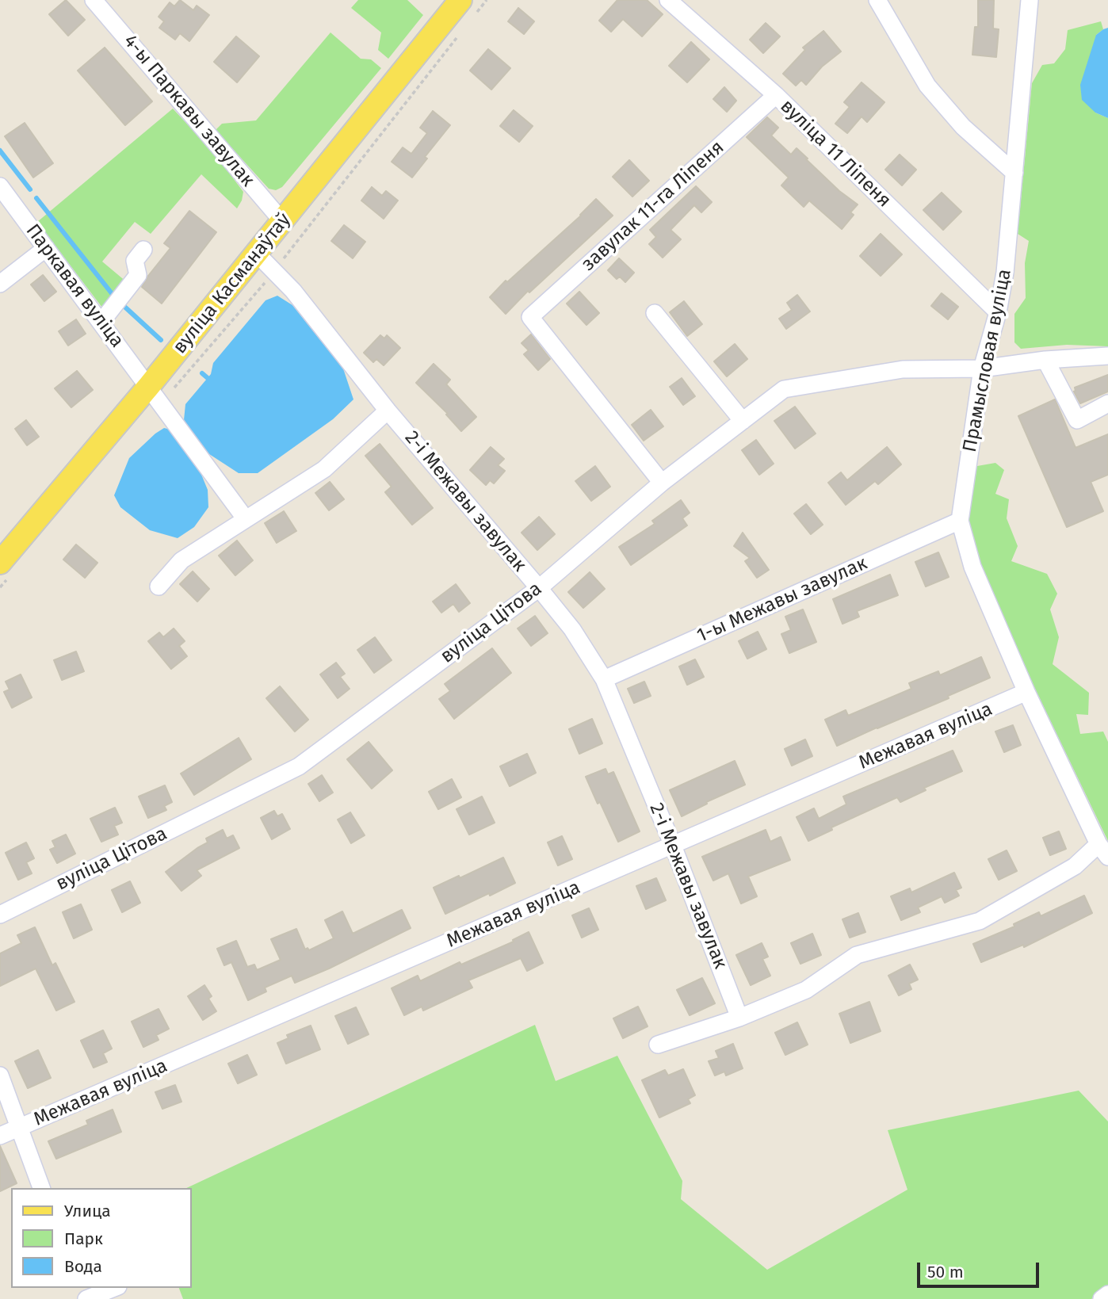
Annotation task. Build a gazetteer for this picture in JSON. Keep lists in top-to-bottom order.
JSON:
{
  "streets": {
    "main road": ["вуліца Касманаўтаў"],
    "street": [
      "4-ы Паркавы завулак",
      "вуліца 11 Ліпеня",
      "завулак 11-га Ліпеня",
      "Паркавая вуліца",
      "Прамысловая вуліца",
      "2-і Межавы завулак",
      "1-ы Межавы завулак",
      "вуліца Цітова",
      "Межавая вуліца"
    ]
  },
  "crossings": [
    ["4-ы Паркавы завулак", "вуліца Касманаўтаў"],
    ["вуліца 11 Ліпеня", "завулак 11-га Ліпеня"],
    ["вуліца 11 Ліпеня", "Прамысловая вуліца"],
    ["завулак 11-га Ліпеня", "вуліца Цітова"],
    ["вуліца Касманаўтаў", "Паркавая вуліца"],
    ["вуліца Касманаўтаў", "2-і Межавы завулак"],
    ["Прамысловая вуліца", "1-ы Межавы завулак"],
    ["Прамысловая вуліца", "вуліца Цітова"],
    ["Прамысловая вуліца", "Межавая вуліца"],
    ["2-і Межавы завулак", "1-ы Межавы завулак"],
    ["2-і Межавы завулак", "вуліца Цітова"],
    ["2-і Межавы завулак", "Межавая вуліца"]
  ],
  "legend": ["Улица", "Парк", "Вода"],
  "scale_bar": "50 m"
}
